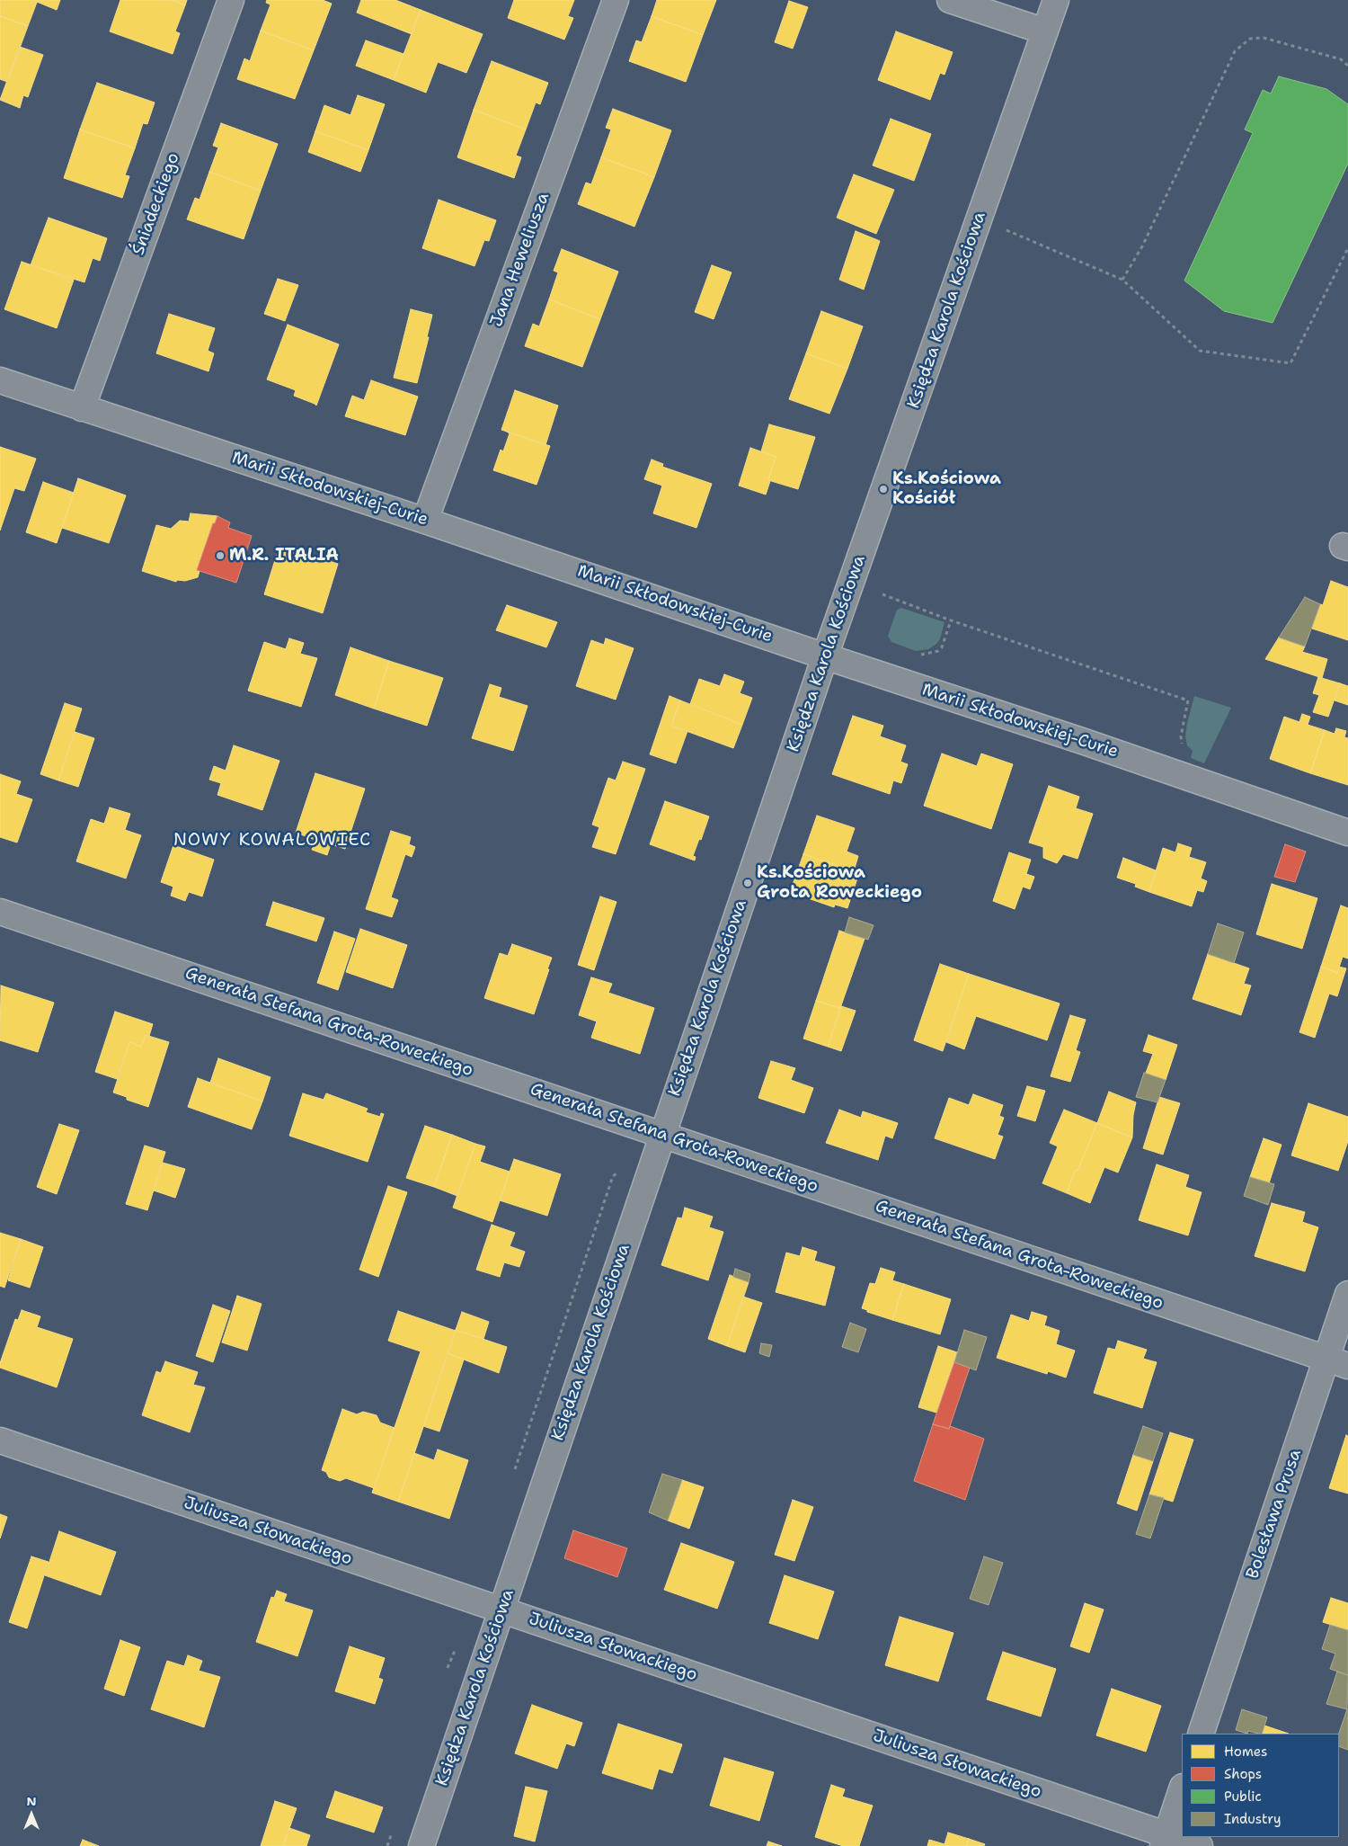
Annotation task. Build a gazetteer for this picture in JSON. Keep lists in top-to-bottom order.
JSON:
{
  "streets": {
    "street": [
      "Śniadeckiego",
      "Jana Heweliusza",
      "Księdza Karola Kościowa",
      "Marii Skłodowskiej-Curie",
      "Generała Stefana Grota-Roweckiego",
      "Bolesława Prusa",
      "Juliusza Słowackiego"
    ]
  },
  "crossings": [
    ["Śniadeckiego", "Marii Skłodowskiej-Curie"],
    ["Jana Heweliusza", "Marii Skłodowskiej-Curie"],
    ["Księdza Karola Kościowa", "Marii Skłodowskiej-Curie"],
    ["Księdza Karola Kościowa", "Generała Stefana Grota-Roweckiego"],
    ["Księdza Karola Kościowa", "Juliusza Słowackiego"],
    ["Generała Stefana Grota-Roweckiego", "Bolesława Prusa"]
  ],
  "districts": ["NOWY KOWALOWIEC"],
  "places": ["Ks.Kościowa Kościół", "M.R. ITALIA", "Ks.Kościowa Grota Roweckiego"],
  "legend": [
    "Homes",
    "Shops",
    "Public",
    "Industry"
  ],
  "north": "top"
}
